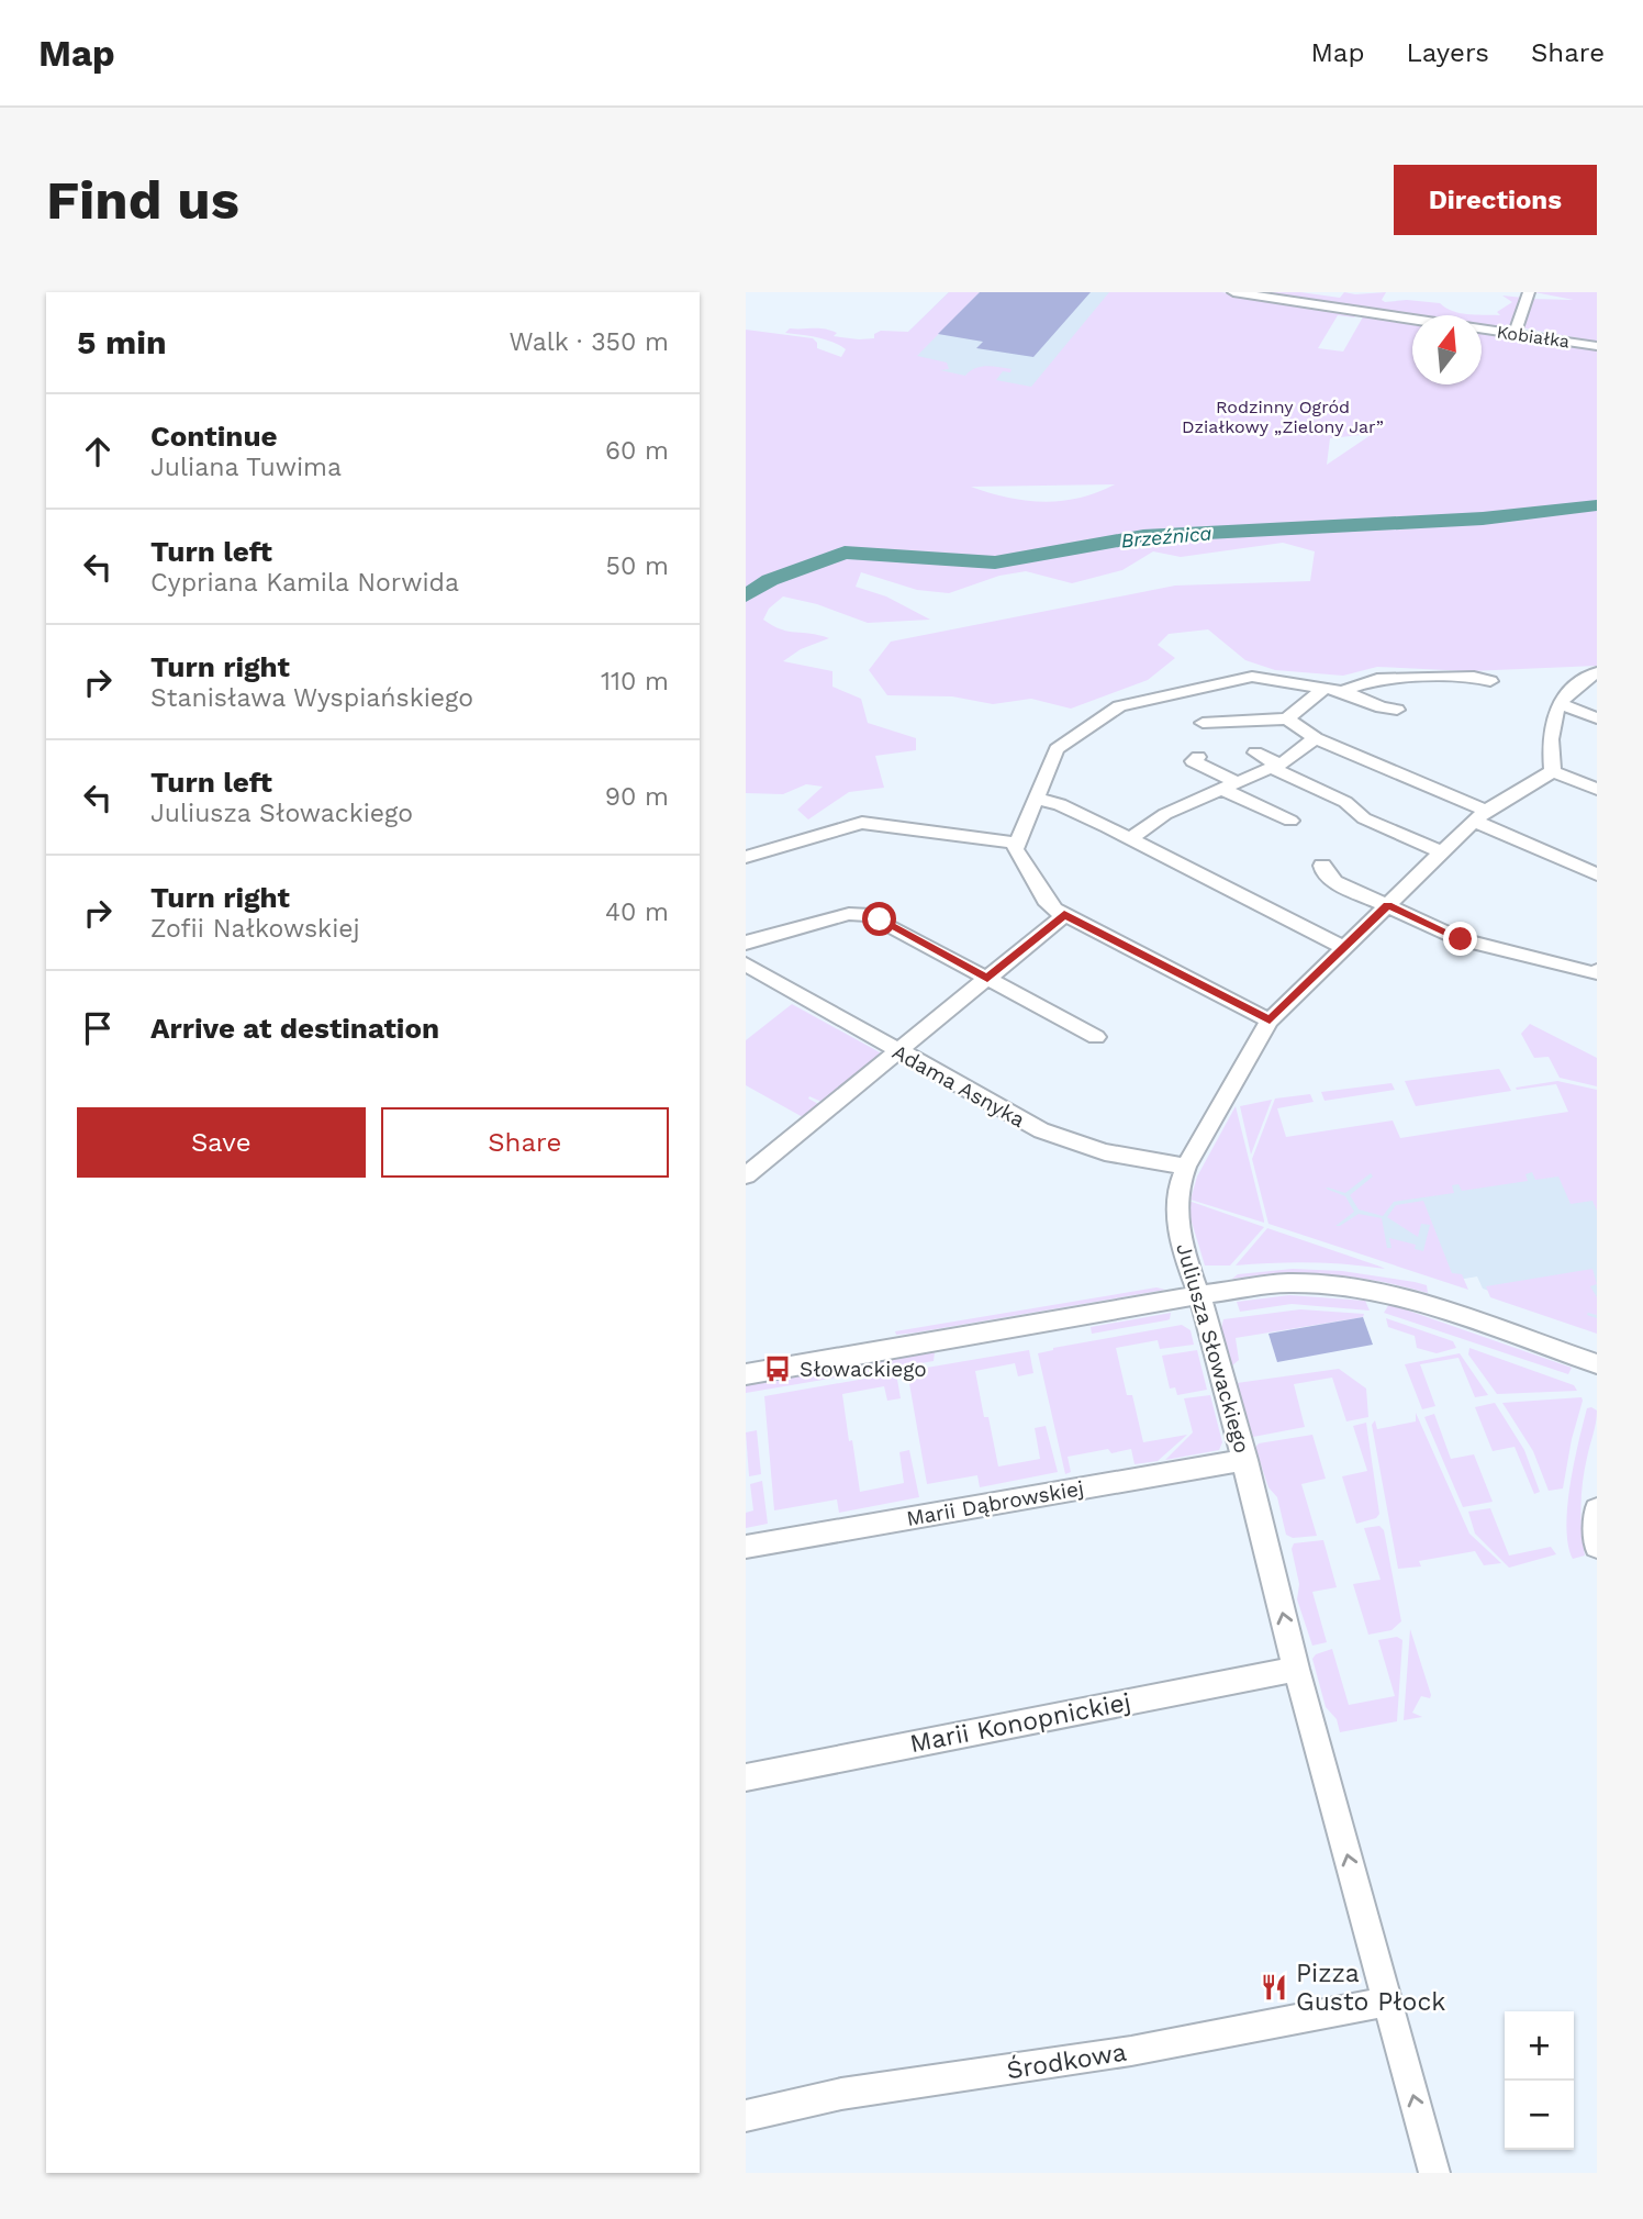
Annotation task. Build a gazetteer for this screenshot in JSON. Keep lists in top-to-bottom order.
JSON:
{
  "streets": {
    "street": [
      "Kobiałka",
      "Adama Asnyka",
      "Juliusza Słowackiego",
      "Marii Dąbrowskiej",
      "Marii Konopnickiej",
      "Środkowa"
    ]
  },
  "crossings": [
    ["Adama Asnyka", "Juliusza Słowackiego"],
    ["Juliusza Słowackiego", "Marii Dąbrowskiej"],
    ["Juliusza Słowackiego", "Marii Konopnickiej"],
    ["Juliusza Słowackiego", "Środkowa"]
  ],
  "one_way": ["Juliusza Słowackiego"],
  "water": ["Brzeźnica"],
  "parks": ["Rodzinny Ogród Działkowy „Zielony Jar”"],
  "places": {
    "bus stop": ["Słowackiego"],
    "restaurant": ["Pizza Gusto Płock"]
  },
  "north": "top",
  "page": {
    "header": "Map",
    "nav": ["Map", "Layers", "Share"],
    "buttons": [
      "Directions",
      ["Save", "Share"]
    ],
    "title": "Find us",
    "heading": ["5 min", "Walk · 350 m"],
    "list": [
      ["Continue", "Juliana Tuwima", "60 m"],
      ["Turn left", "Cypriana Kamila Norwida", "50 m"],
      ["Turn right", "Stanisława Wyspiańskiego", "110 m"],
      ["Turn left", "Juliusza Słowackiego", "90 m"],
      ["Turn right", "Zofii Nałkowskiej", "40 m"],
      "Arrive at destination"
    ],
    "map_buttons": ["+", "−"]
  }
}
